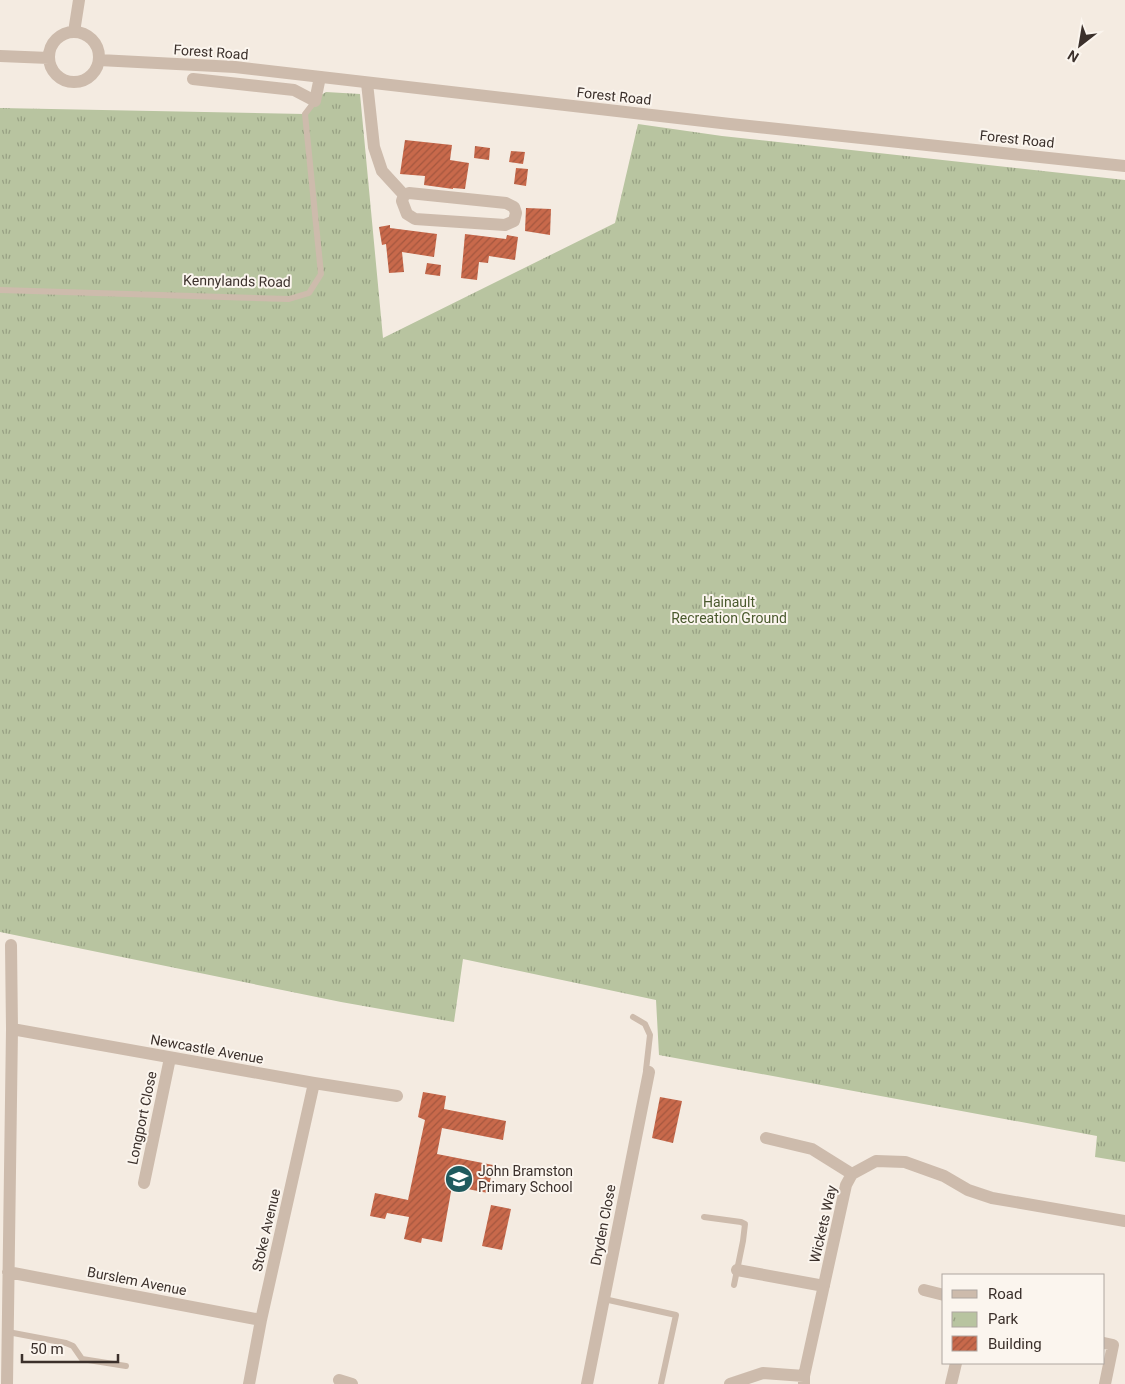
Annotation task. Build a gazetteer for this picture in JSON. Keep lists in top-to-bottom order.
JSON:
{
  "streets": {
    "street": [
      "Forest Road",
      "Kennylands Road",
      "Newcastle Avenue",
      "Longport Close",
      "Wickets Way",
      "Dryden Close",
      "Stoke Avenue",
      "Burslem Avenue"
    ]
  },
  "crossings": [
    ["Forest Road", "Kennylands Road"],
    ["Newcastle Avenue", "Longport Close"],
    ["Newcastle Avenue", "Stoke Avenue"],
    ["Stoke Avenue", "Burslem Avenue"]
  ],
  "parks": ["Hainault Recreation Ground"],
  "places": {
    "school or university": ["John Bramston Primary School"]
  },
  "legend": ["Road", "Park", "Building"],
  "scale_bar": "50 m",
  "north": "bottom left"
}
